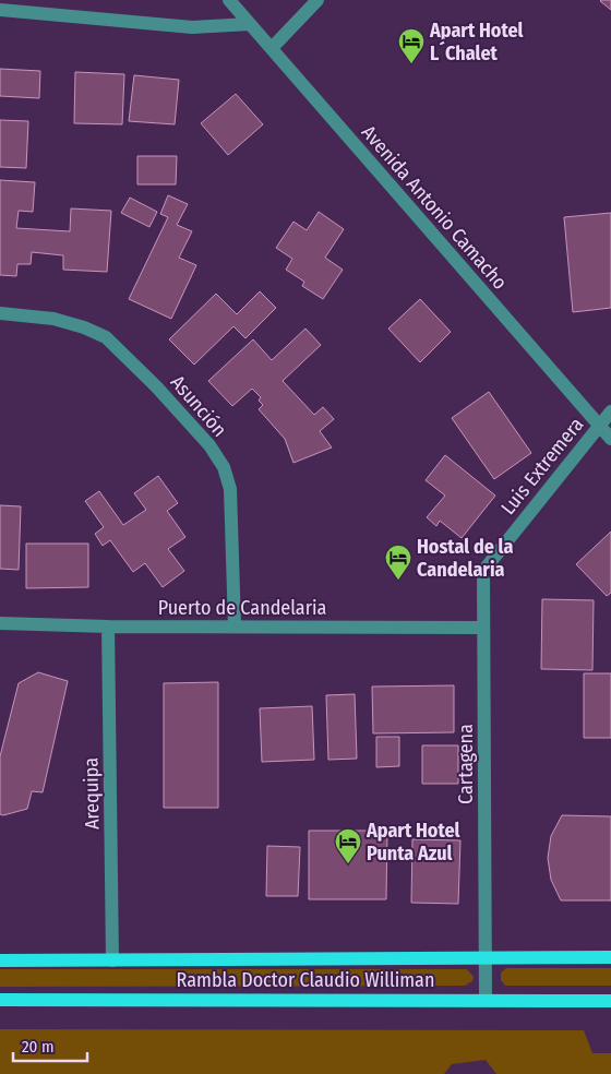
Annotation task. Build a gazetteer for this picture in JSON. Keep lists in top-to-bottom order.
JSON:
{
  "streets": {
    "main road": ["Rambla Doctor Claudio Williman"],
    "street": [
      "Avenida Antonio Camacho",
      "Asunción",
      "Luis Extremera",
      "Puerto de Candelaria",
      "Cartagena",
      "Arequipa"
    ]
  },
  "crossings": [
    ["Avenida Antonio Camacho", "Luis Extremera"],
    ["Asunción", "Puerto de Candelaria"],
    ["Luis Extremera", "Cartagena"],
    ["Puerto de Candelaria", "Cartagena"],
    ["Puerto de Candelaria", "Arequipa"],
    ["Cartagena", "Rambla Doctor Claudio Williman"],
    ["Arequipa", "Rambla Doctor Claudio Williman"]
  ],
  "places": {
    "hotel": ["Apart Hotel L´Chalet", "Hostal de la Candelaria", "Apart Hotel Punta Azul"]
  },
  "scale_bar": "20 m"
}
